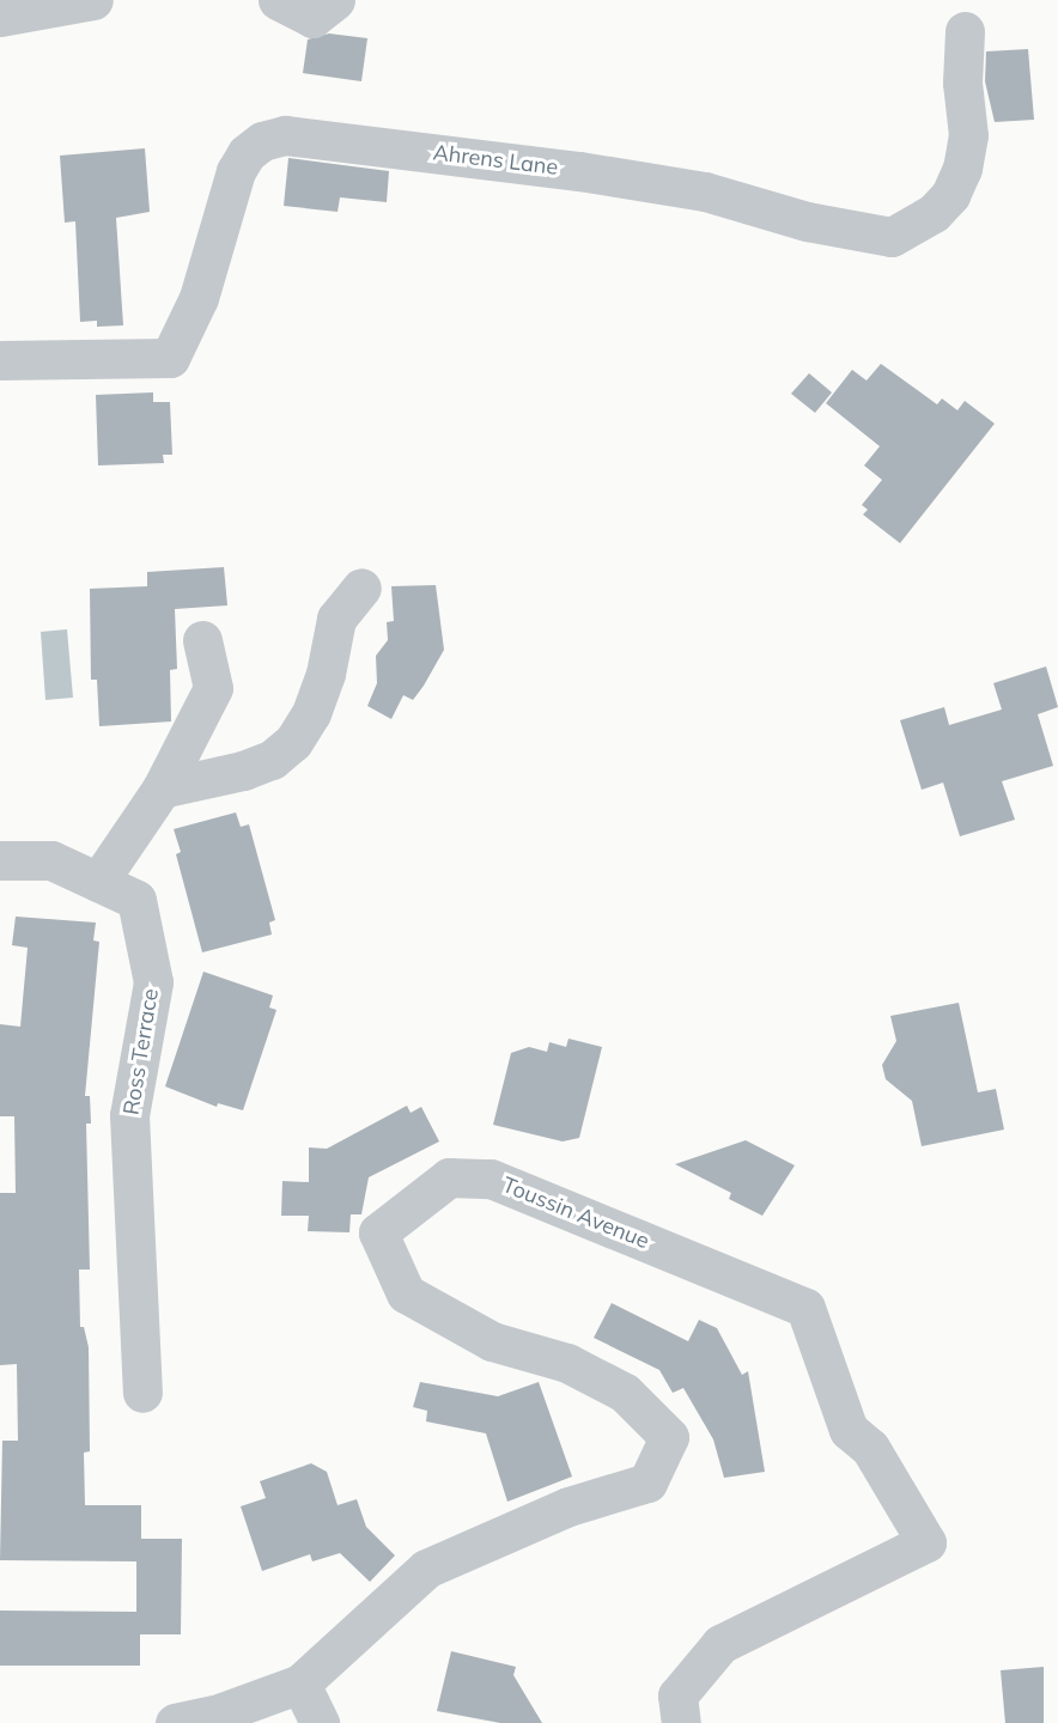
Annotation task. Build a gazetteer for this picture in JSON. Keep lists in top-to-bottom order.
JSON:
{
  "streets": {
    "street": ["Ahrens Lane", "Ross Terrace", "Toussin Avenue"]
  }
}
